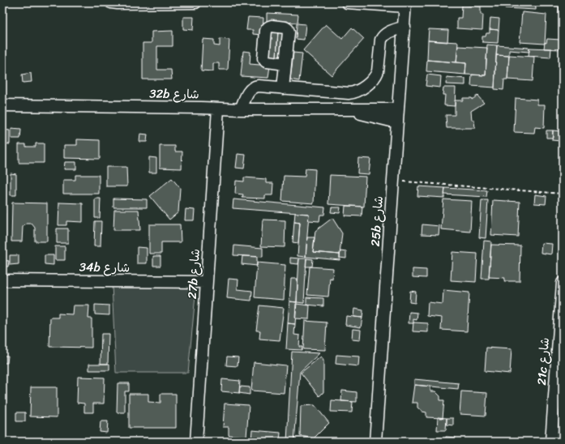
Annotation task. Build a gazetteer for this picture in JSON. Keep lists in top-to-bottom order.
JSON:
{
  "streets": {
    "street": [
      "32b شارع",
      "25b شارع",
      "34b شارع",
      "27b شارع",
      "21c شارع"
    ]
  },
  "crossings": [
    ["32b شارع", "25b شارع"],
    ["32b شارع", "27b شارع"],
    ["34b شارع", "27b شارع"]
  ]
}
